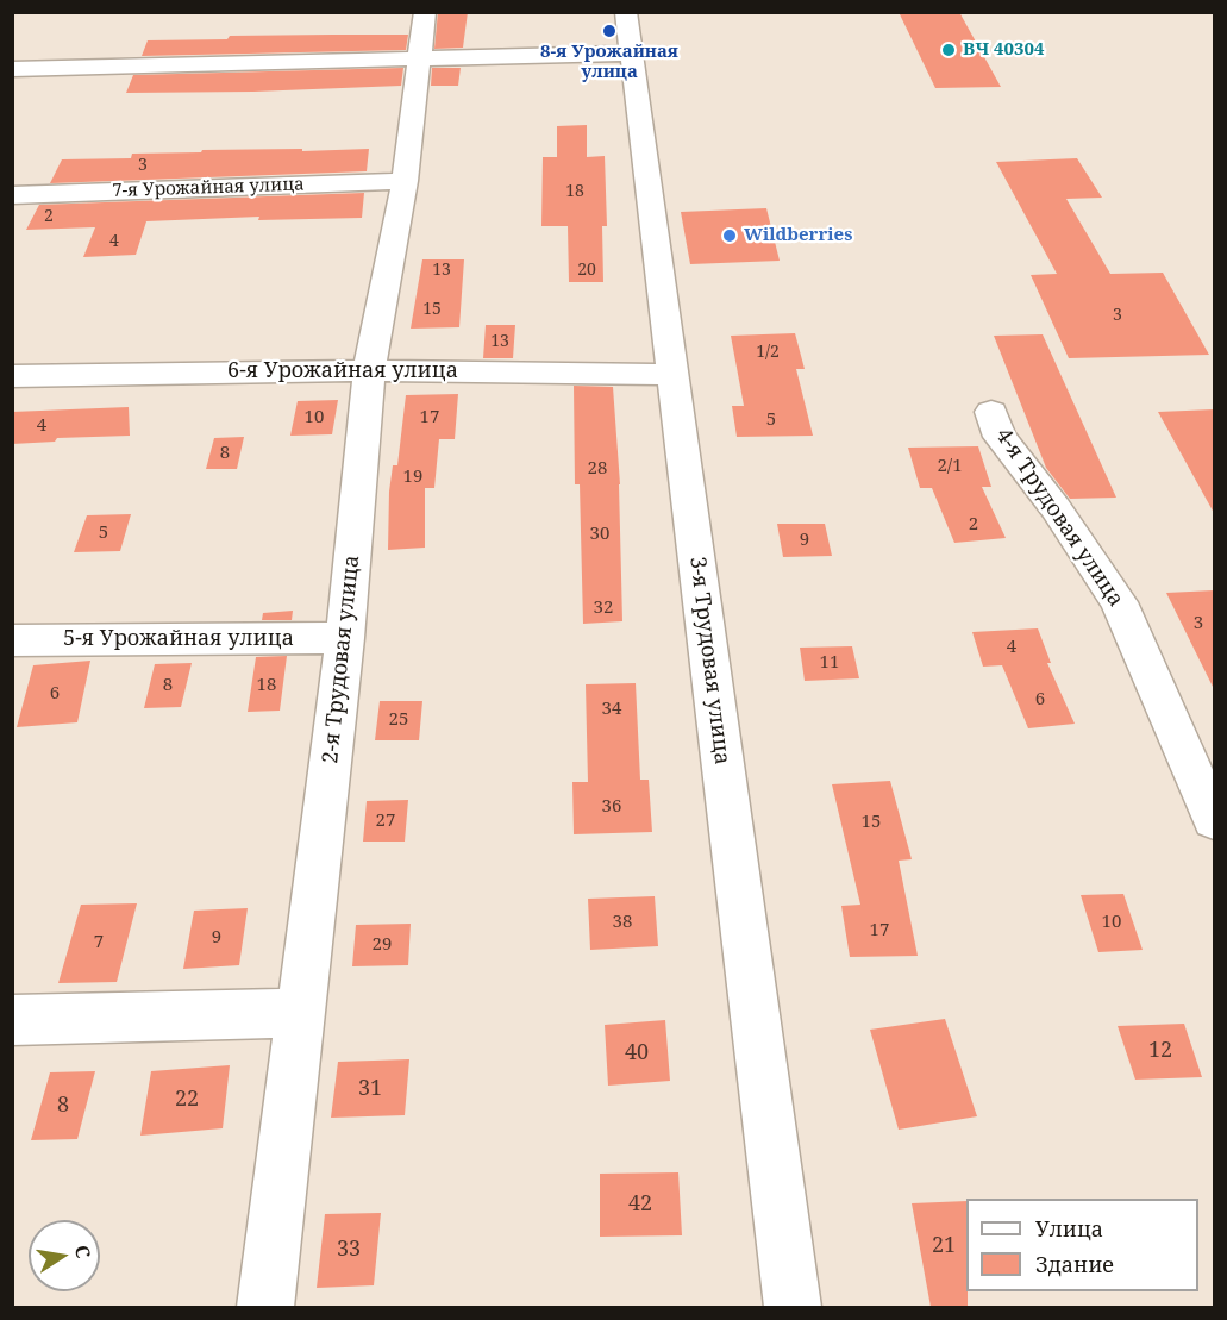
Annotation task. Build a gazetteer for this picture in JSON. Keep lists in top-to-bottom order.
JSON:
{
  "streets": {
    "street": [
      "7-я Урожайная улица",
      "6-я Урожайная улица",
      "4-я Трудовая улица",
      "5-я Урожайная улица",
      "2-я Трудовая улица",
      "3-я Трудовая улица"
    ]
  },
  "crossings": [
    ["7-я Урожайная улица", "2-я Трудовая улица"],
    ["6-я Урожайная улица", "2-я Трудовая улица"],
    ["6-я Урожайная улица", "3-я Трудовая улица"],
    ["5-я Урожайная улица", "2-я Трудовая улица"]
  ],
  "places": ["8-я Урожайная улица", "ВЧ 40304", "Wildberries"],
  "house_numbers": [
    "3",
    "18",
    "2",
    "4",
    "13",
    "20",
    "15",
    "3",
    "13",
    "1/2",
    "10",
    "17",
    "5",
    "4",
    "8",
    "2/1",
    "28",
    "19",
    "2",
    "5",
    "30",
    "9",
    "32",
    "3",
    "4",
    "11",
    "8",
    "18",
    "6",
    "6",
    "34",
    "25",
    "36",
    "27",
    "15",
    "38",
    "10",
    "17",
    "9",
    "7",
    "29",
    "12",
    "40",
    "31",
    "22",
    "8",
    "42",
    "21",
    "33"
  ],
  "legend": ["Улица", "Здание"],
  "north": "right"
}
